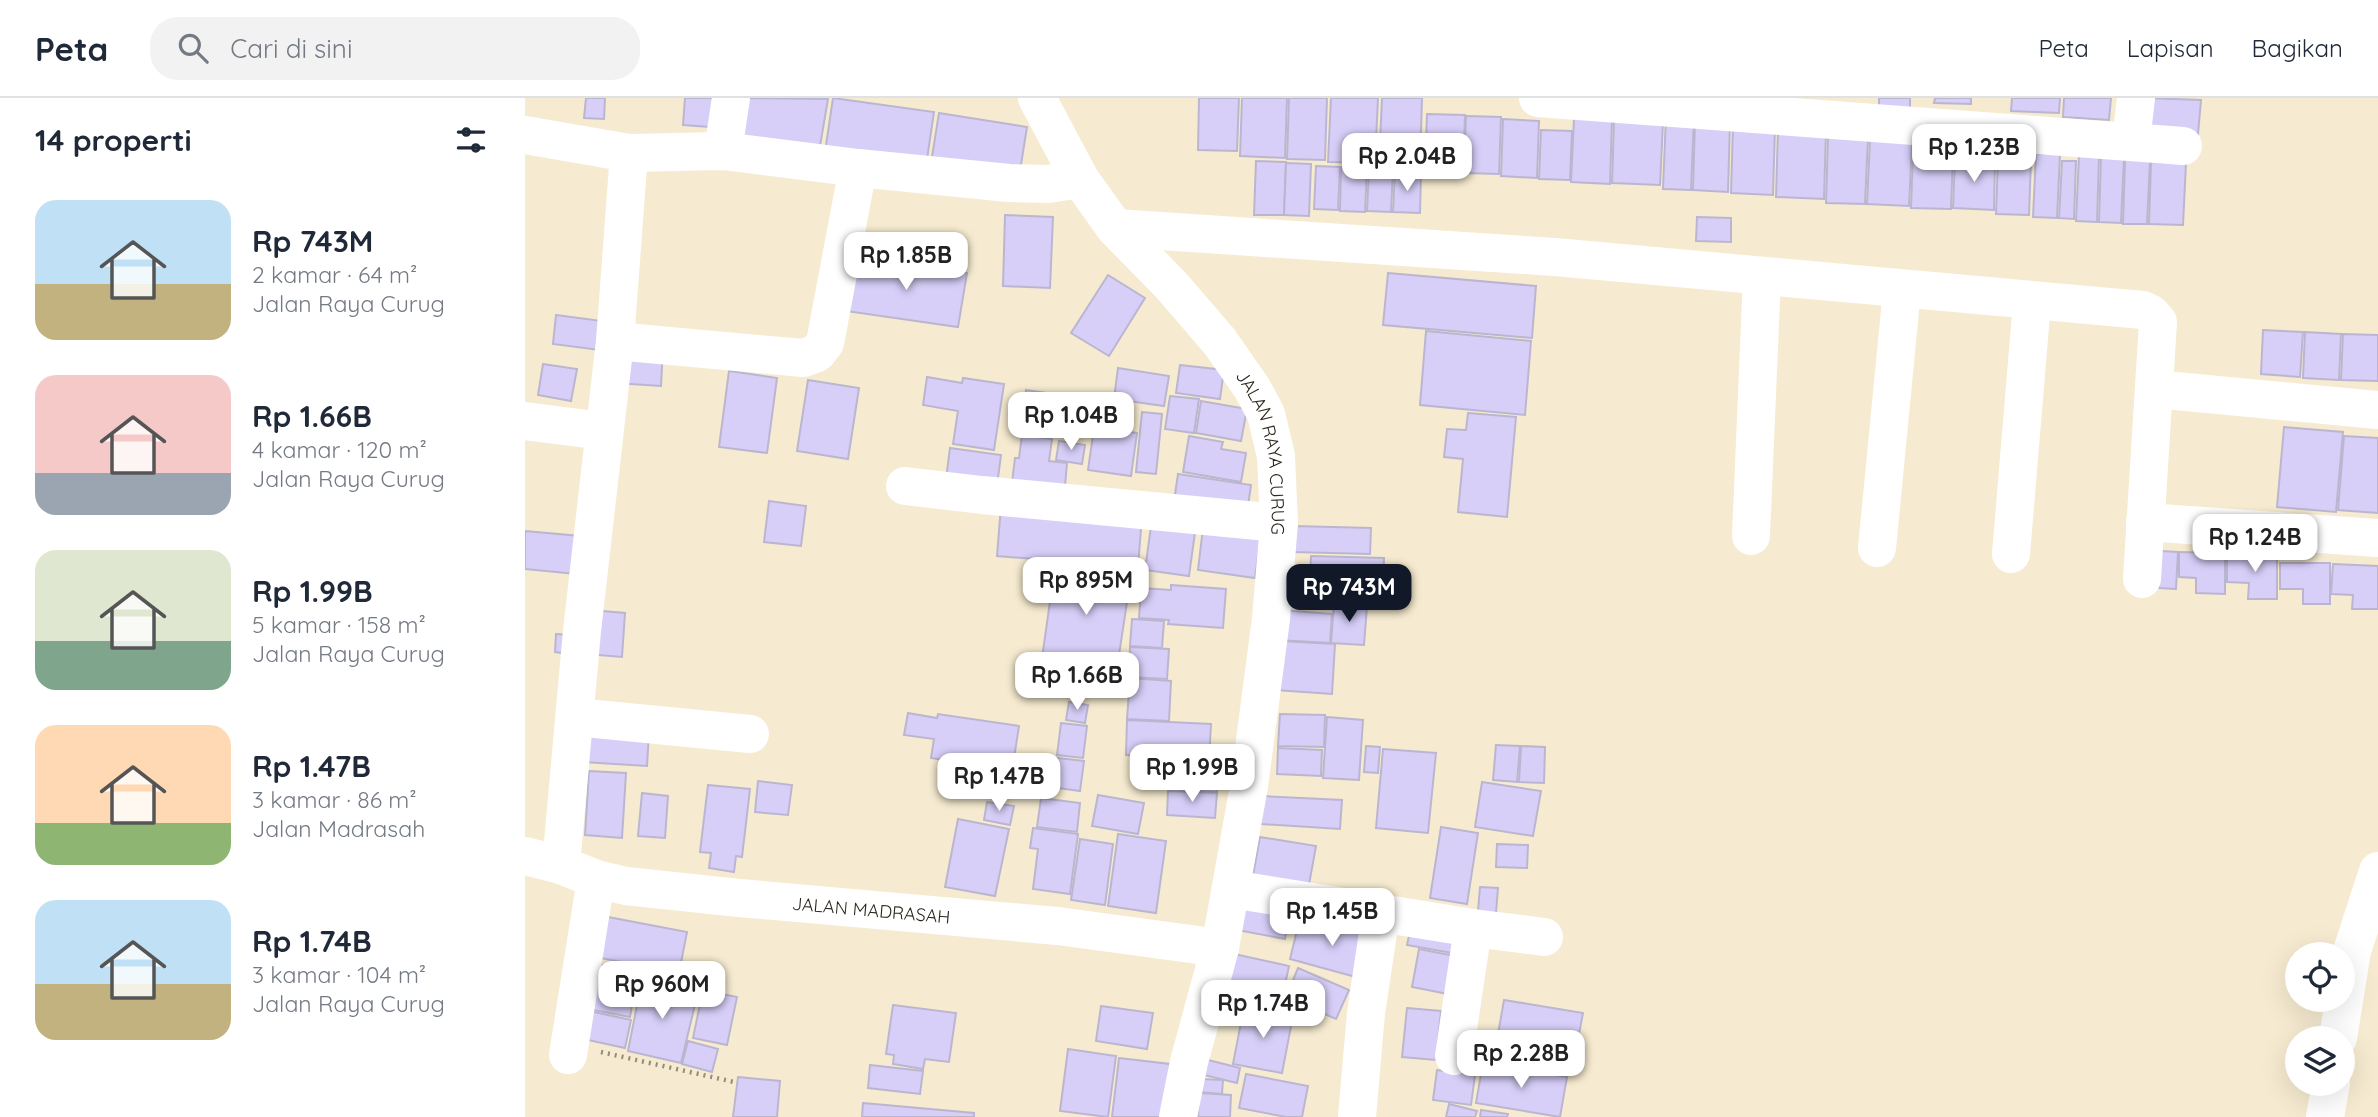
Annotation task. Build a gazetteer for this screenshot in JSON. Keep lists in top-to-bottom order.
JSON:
{
  "streets": {
    "street": ["JALAN RAYA CURUG", "JALAN MADRASAH"]
  },
  "crossings": [
    ["JALAN RAYA CURUG", "JALAN MADRASAH"]
  ],
  "page": {
    "header": "Peta",
    "search": "Cari di sini",
    "nav": ["Peta", "Lapisan", "Bagikan"],
    "heading": "14 properti",
    "price": [
      "Rp 1.23B",
      "Rp 2.04B",
      "Rp 1.85B",
      "Rp 1.04B",
      "Rp 1.24B",
      "Rp 895M",
      "Rp 743M",
      "Rp 1.66B",
      "Rp 1.99B",
      "Rp 1.47B",
      "Rp 1.45B",
      "Rp 960M",
      "Rp 1.74B",
      "Rp 2.28B"
    ],
    "list": [
      {
        "name": "Rp 743M",
        "note": "2 kamar · 64 m² · Jalan Raya Curug"
      },
      {
        "name": "Rp 1.66B",
        "note": "4 kamar · 120 m² · Jalan Raya Curug"
      },
      {
        "name": "Rp 1.99B",
        "note": "5 kamar · 158 m² · Jalan Raya Curug"
      },
      {
        "name": "Rp 1.47B",
        "note": "3 kamar · 86 m² · Jalan Madrasah"
      },
      {
        "name": "Rp 1.74B",
        "note": "3 kamar · 104 m² · Jalan Raya Curug"
      }
    ]
  }
}
